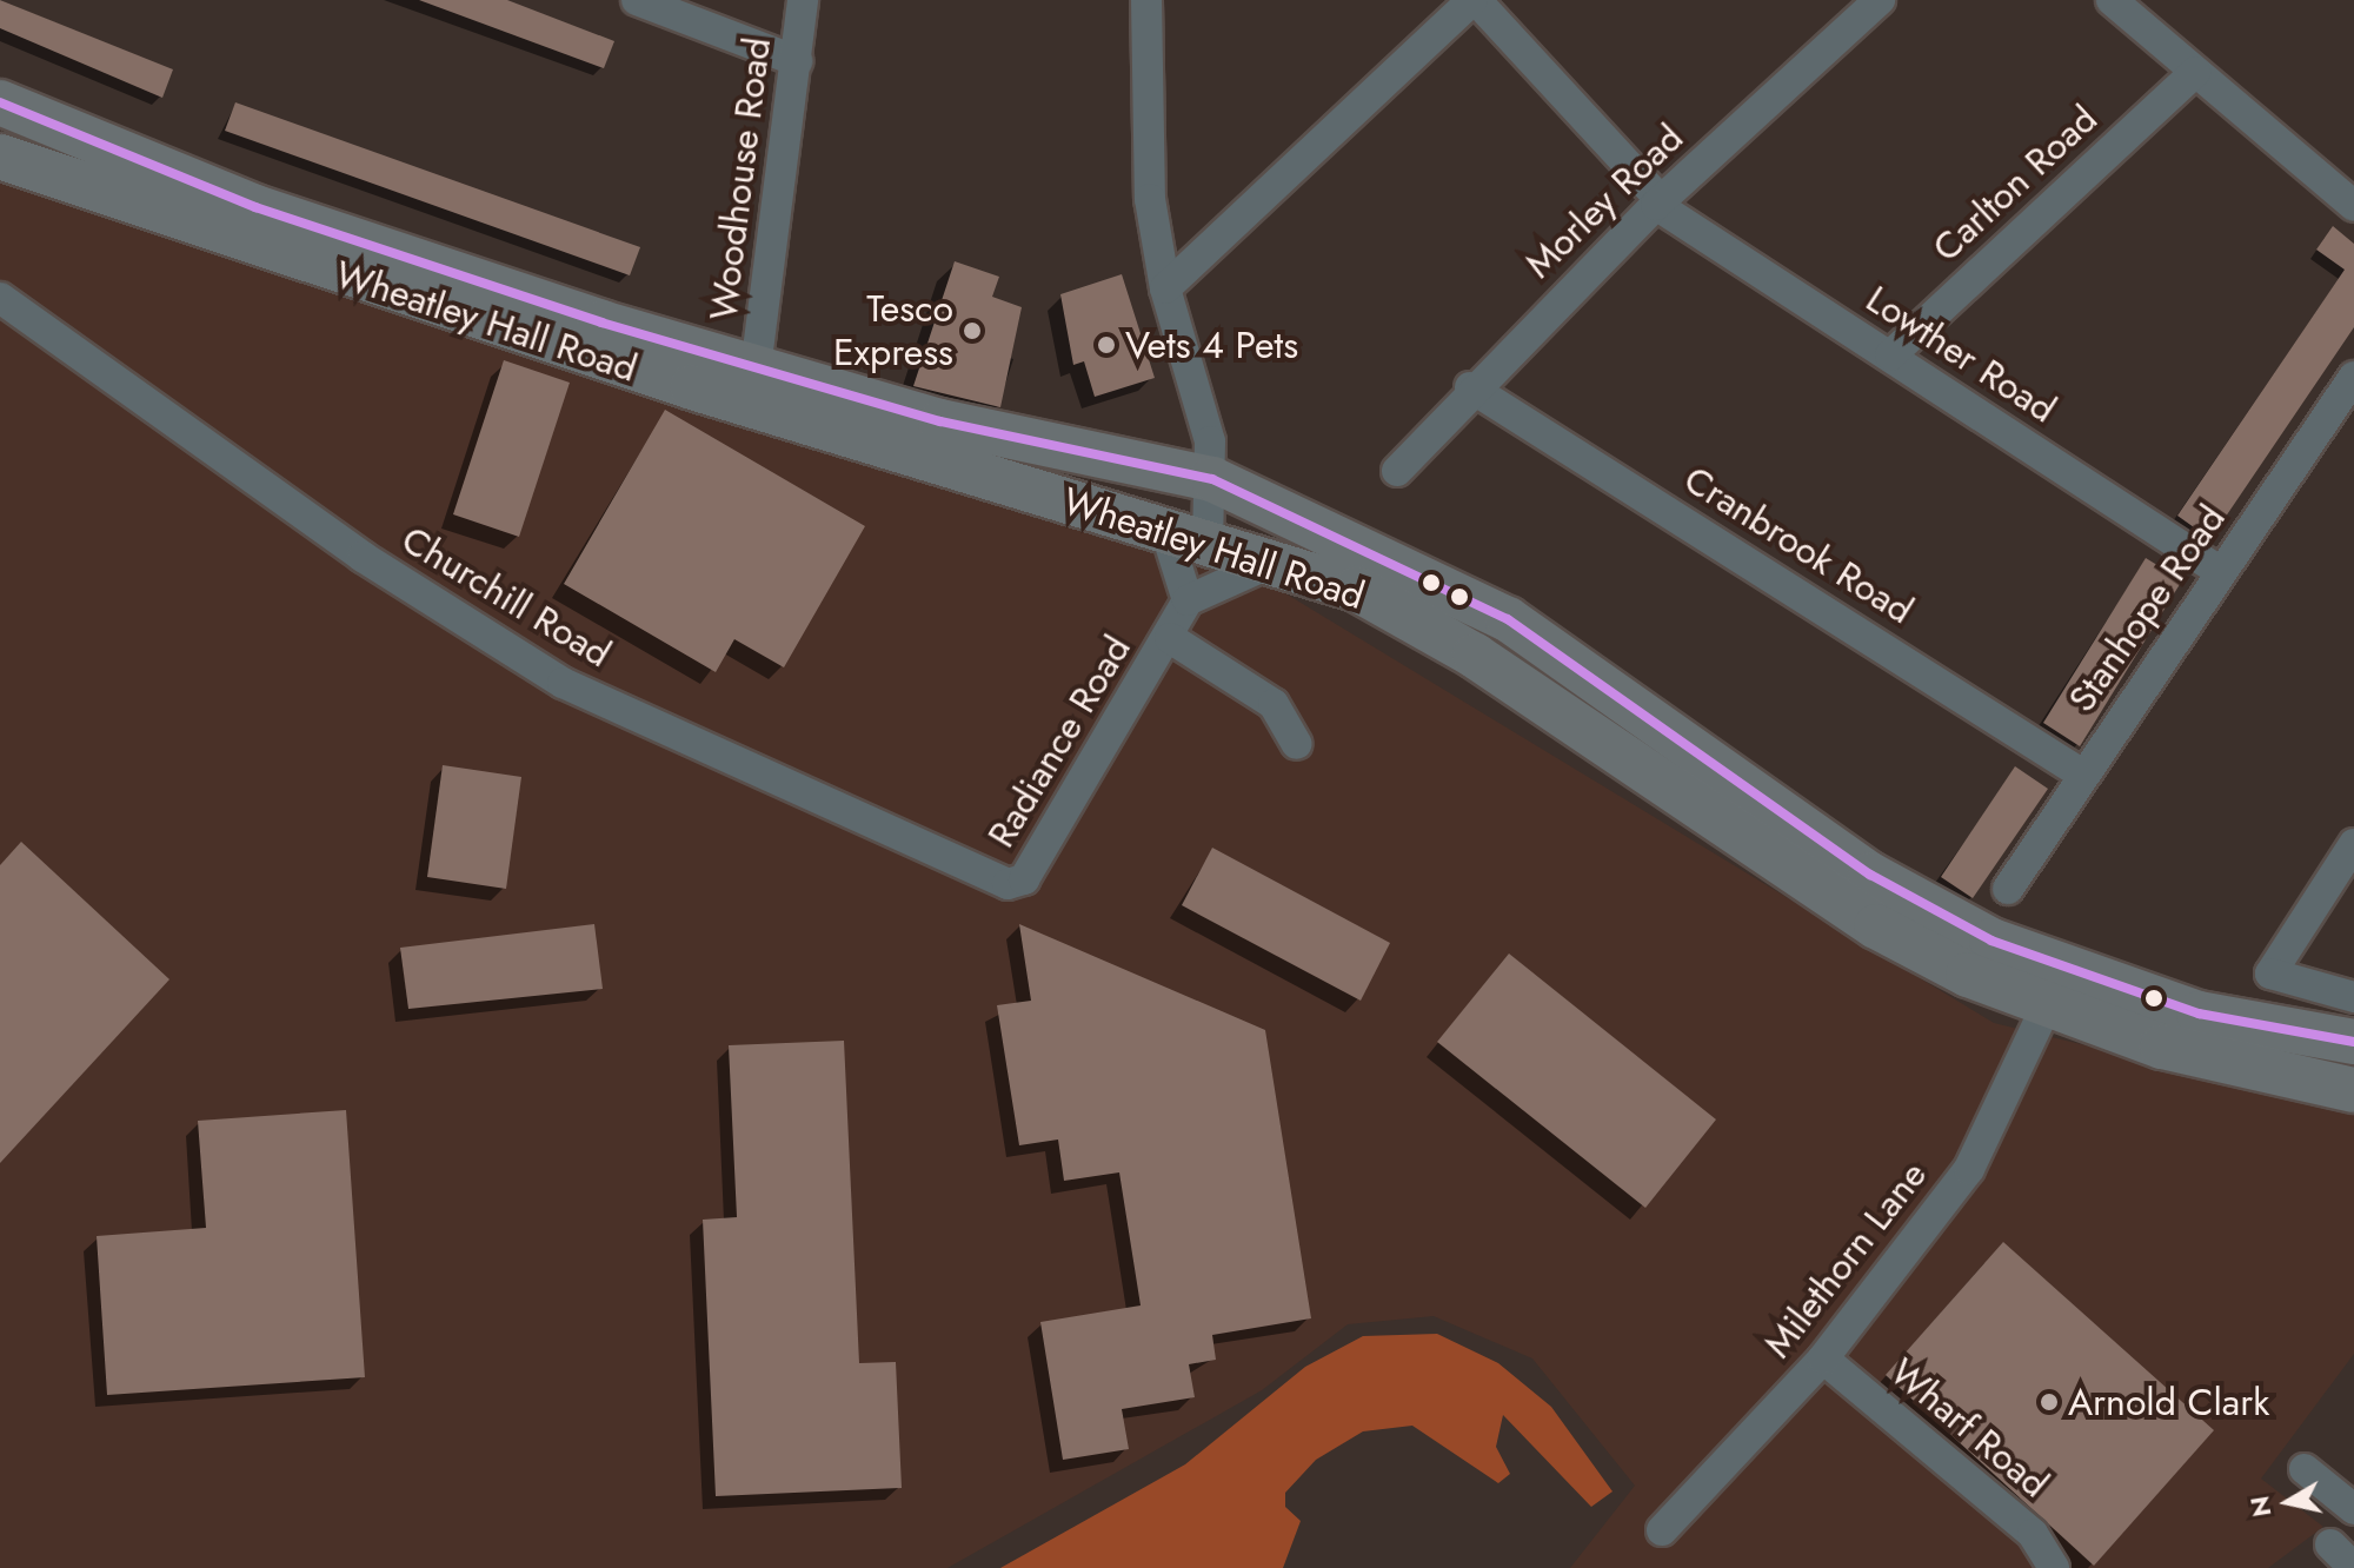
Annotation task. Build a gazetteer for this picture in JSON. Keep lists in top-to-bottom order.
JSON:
{
  "streets": {
    "highway": ["Wheatley Hall Road"],
    "street": [
      "Woodhouse Road",
      "Carlton Road",
      "Morley Road",
      "Lowther Road",
      "Cranbrook Road",
      "Churchill Road",
      "Stanhope Road",
      "Radiance Road",
      "Milethorn Lane",
      "Wharf Road"
    ]
  },
  "crossings": [
    ["Woodhouse Road", "Wheatley Hall Road"],
    ["Carlton Road", "Lowther Road"],
    ["Morley Road", "Lowther Road"],
    ["Morley Road", "Cranbrook Road"],
    ["Wheatley Hall Road", "Milethorn Lane"],
    ["Lowther Road", "Stanhope Road"],
    ["Cranbrook Road", "Stanhope Road"],
    ["Churchill Road", "Radiance Road"],
    ["Milethorn Lane", "Wharf Road"]
  ],
  "places": ["Tesco Express", "Vets 4 Pets", "Arnold Clark"],
  "north": "left"
}
